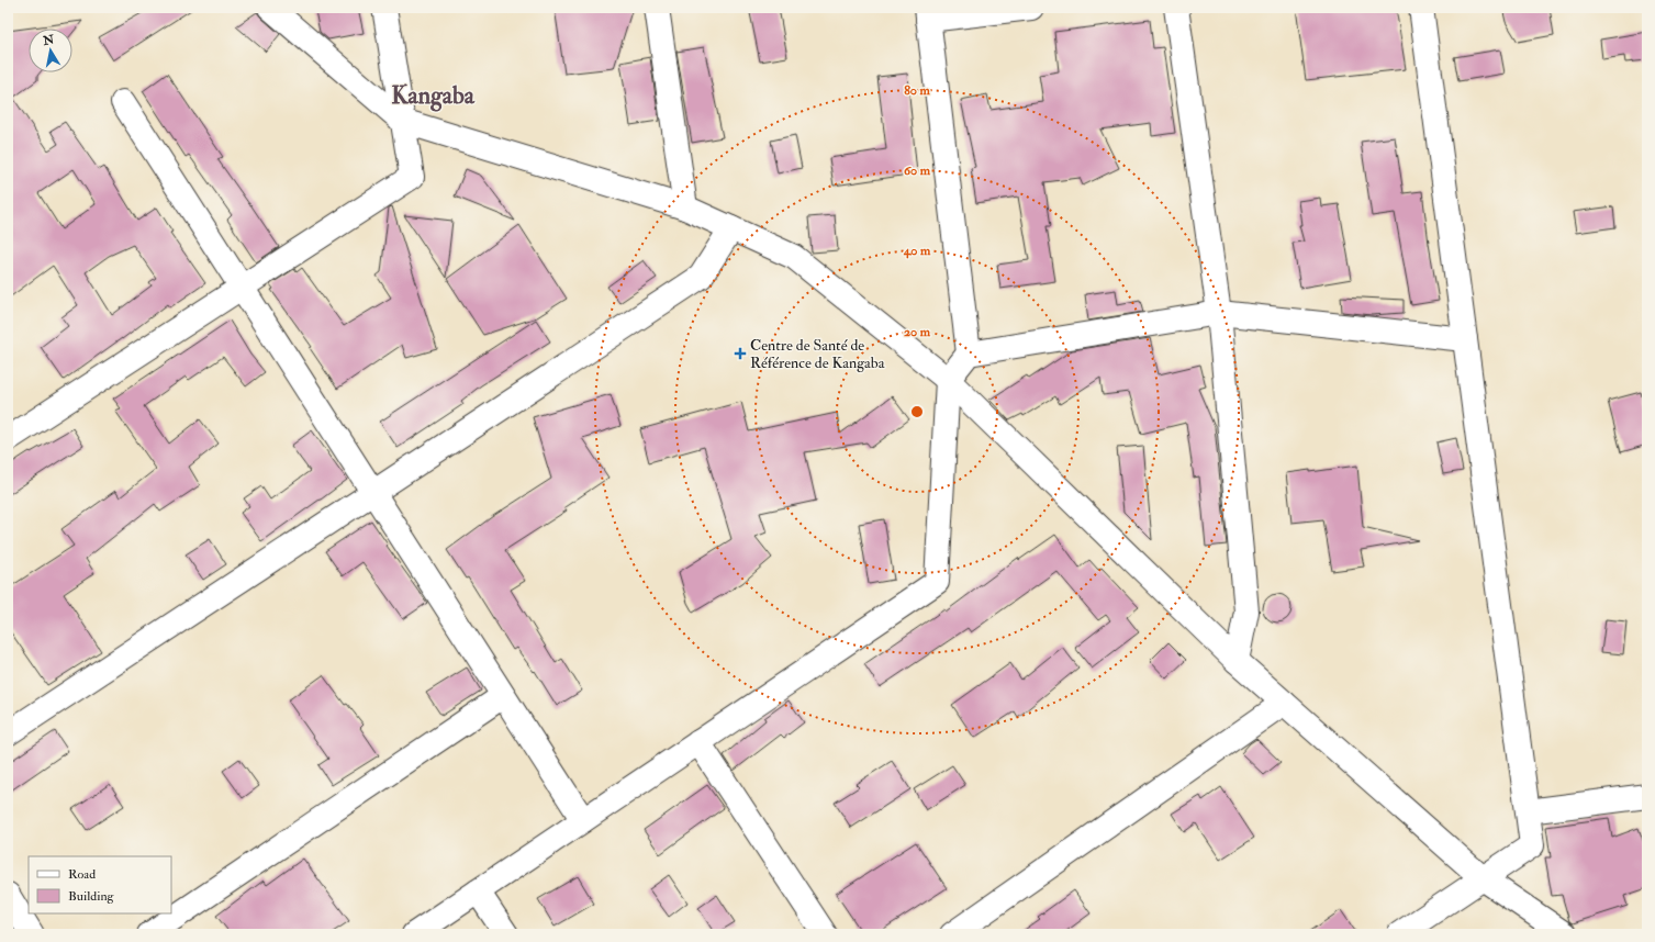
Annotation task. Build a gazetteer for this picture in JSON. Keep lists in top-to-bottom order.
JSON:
{
  "districts": ["Kangaba"],
  "places": {
    "health": ["Centre de Santé de Référence de Kangaba"]
  },
  "legend": ["Road", "Building"],
  "north": "top",
  "rings": [
    "80 m",
    "60 m",
    "40 m",
    "20 m"
  ]
}
